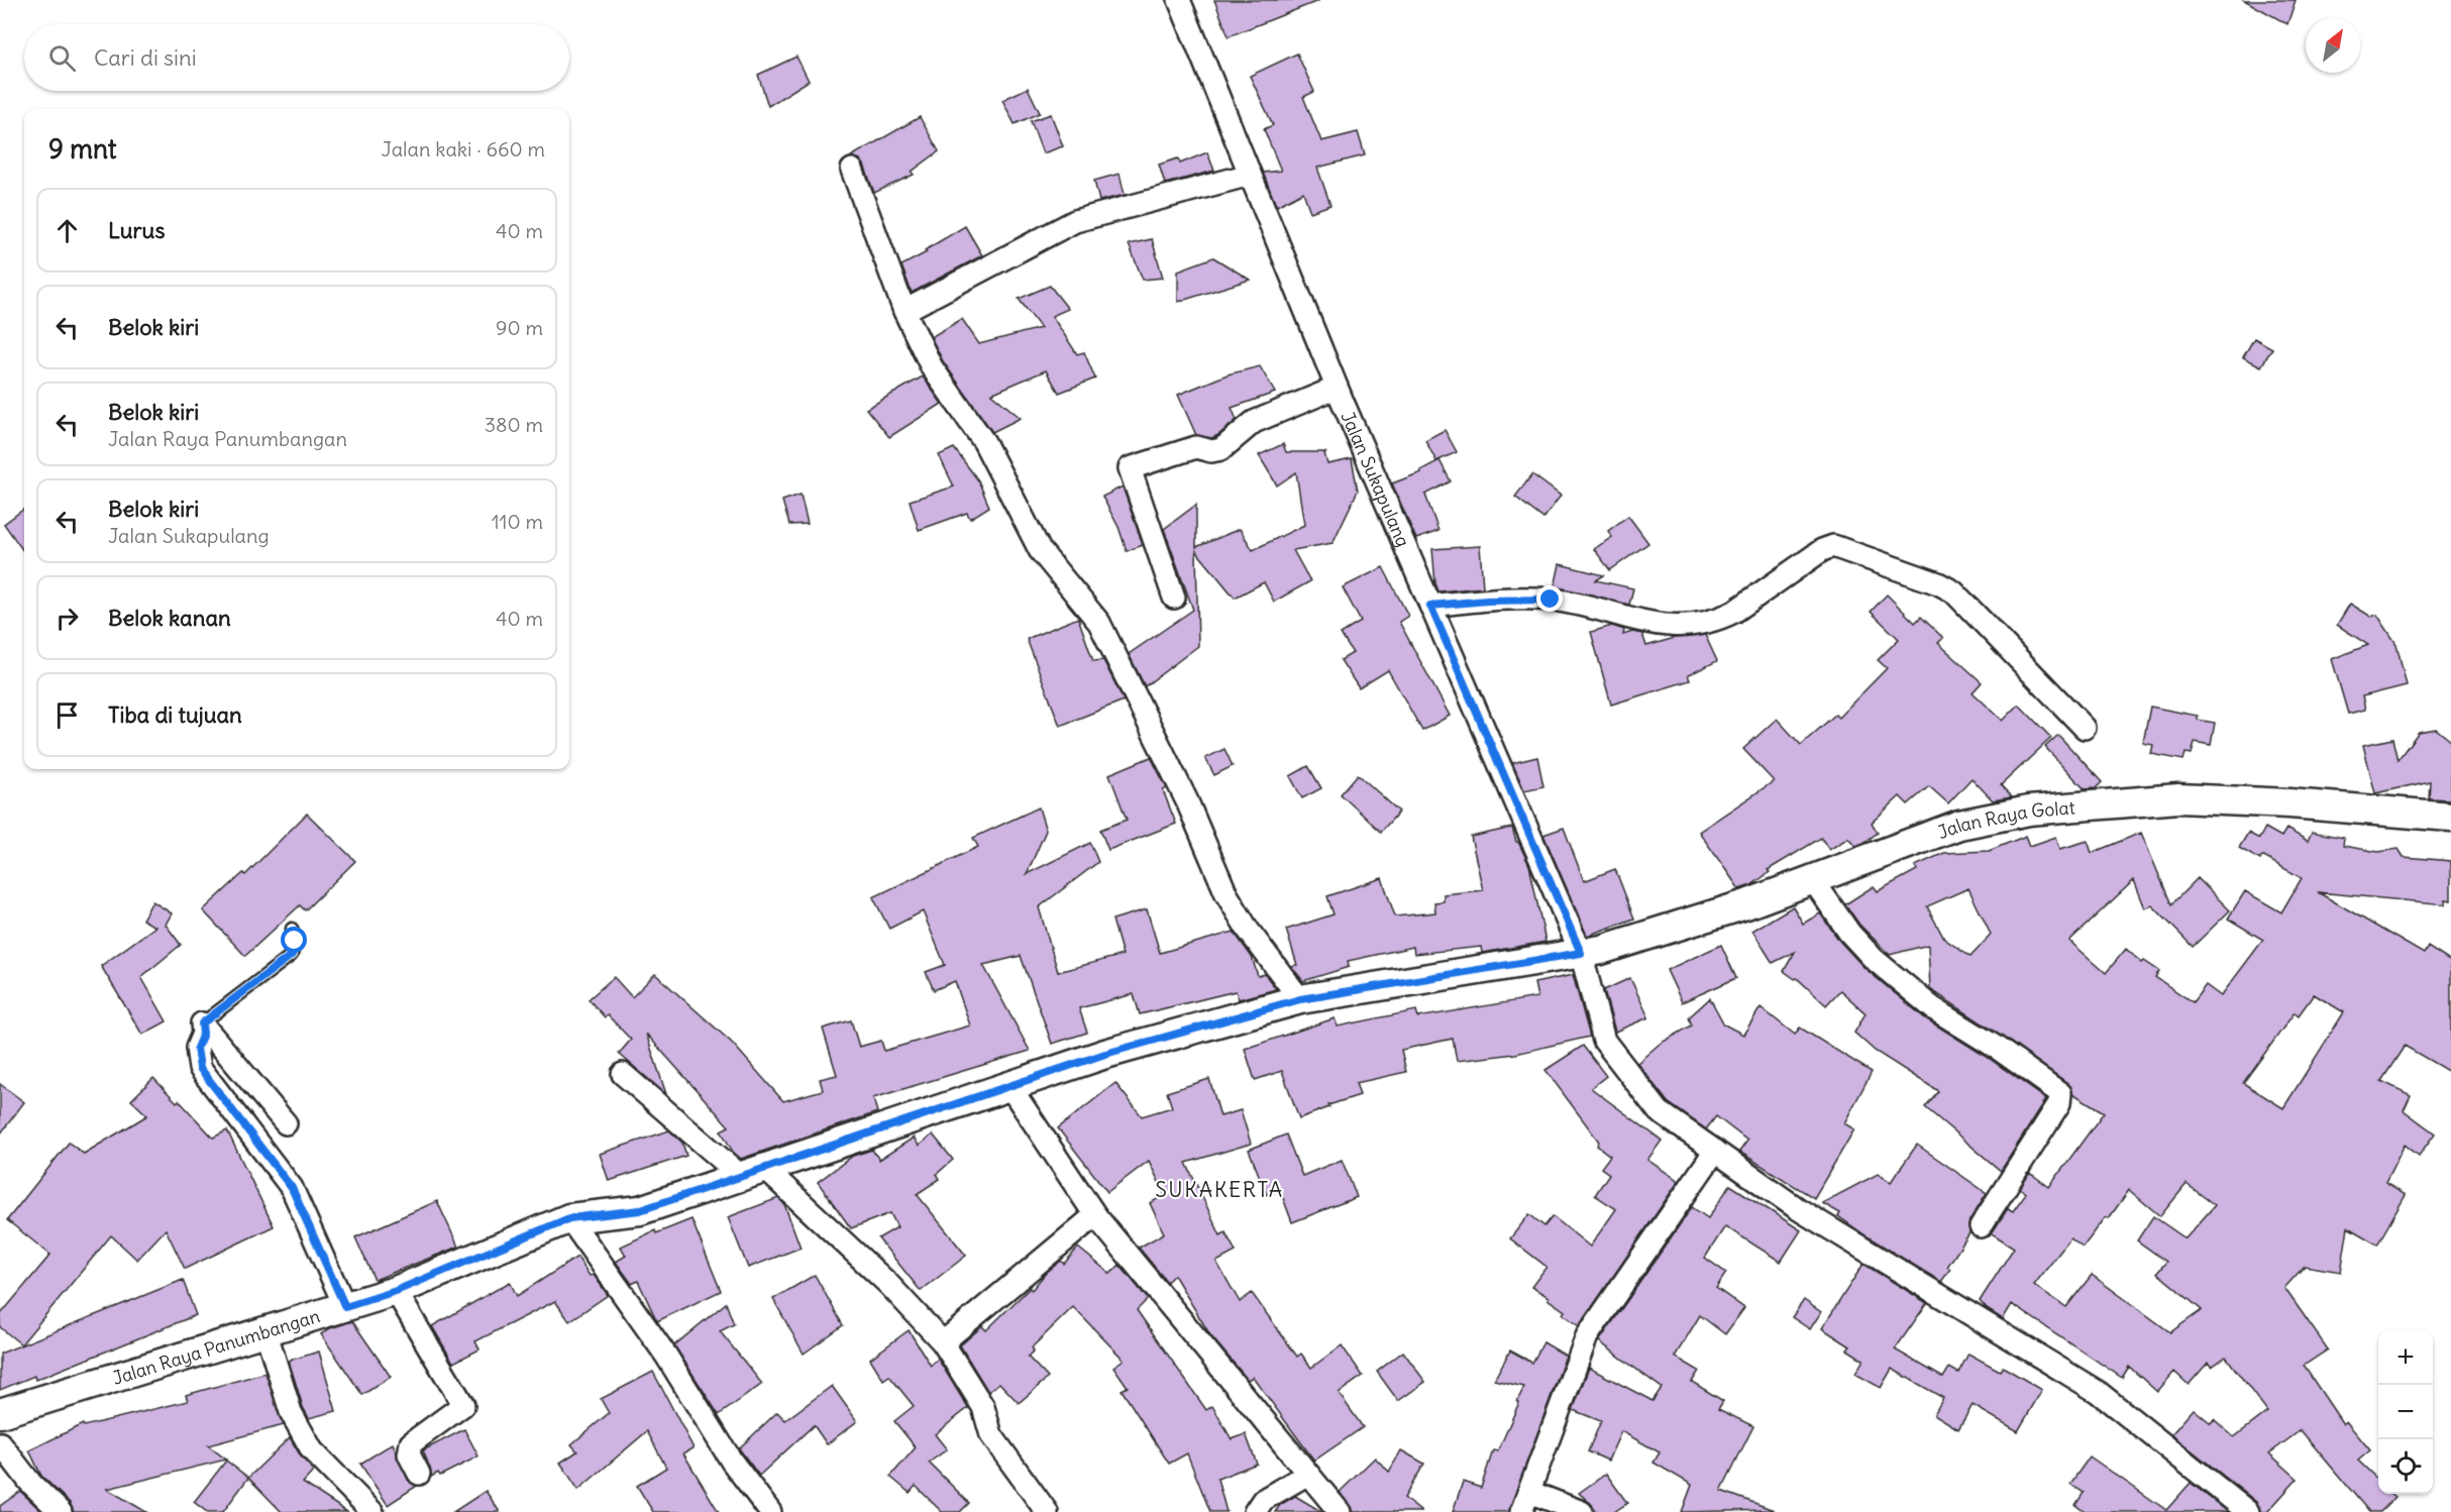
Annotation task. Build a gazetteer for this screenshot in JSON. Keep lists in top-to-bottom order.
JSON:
{
  "streets": {
    "main road": ["Jalan Raya Golat", "Jalan Raya Panumbangan"],
    "street": ["Jalan Sukapulang"]
  },
  "crossings": [
    ["Jalan Sukapulang", "Jalan Raya Golat"],
    ["Jalan Sukapulang", "Jalan Raya Panumbangan"],
    ["Jalan Raya Golat", "Jalan Raya Panumbangan"]
  ],
  "districts": ["SUKAKERTA"],
  "north": "top right",
  "page": {
    "search": "Cari di sini",
    "heading": ["9 mnt", "Jalan kaki · 660 m"],
    "list": [
      ["Lurus", "40 m"],
      ["Belok kiri", "90 m"],
      ["Belok kiri", "Jalan Raya Panumbangan", "380 m"],
      ["Belok kiri", "Jalan Sukapulang", "110 m"],
      ["Belok kanan", "40 m"],
      "Tiba di tujuan"
    ],
    "map_buttons": ["+", "−"]
  }
}
